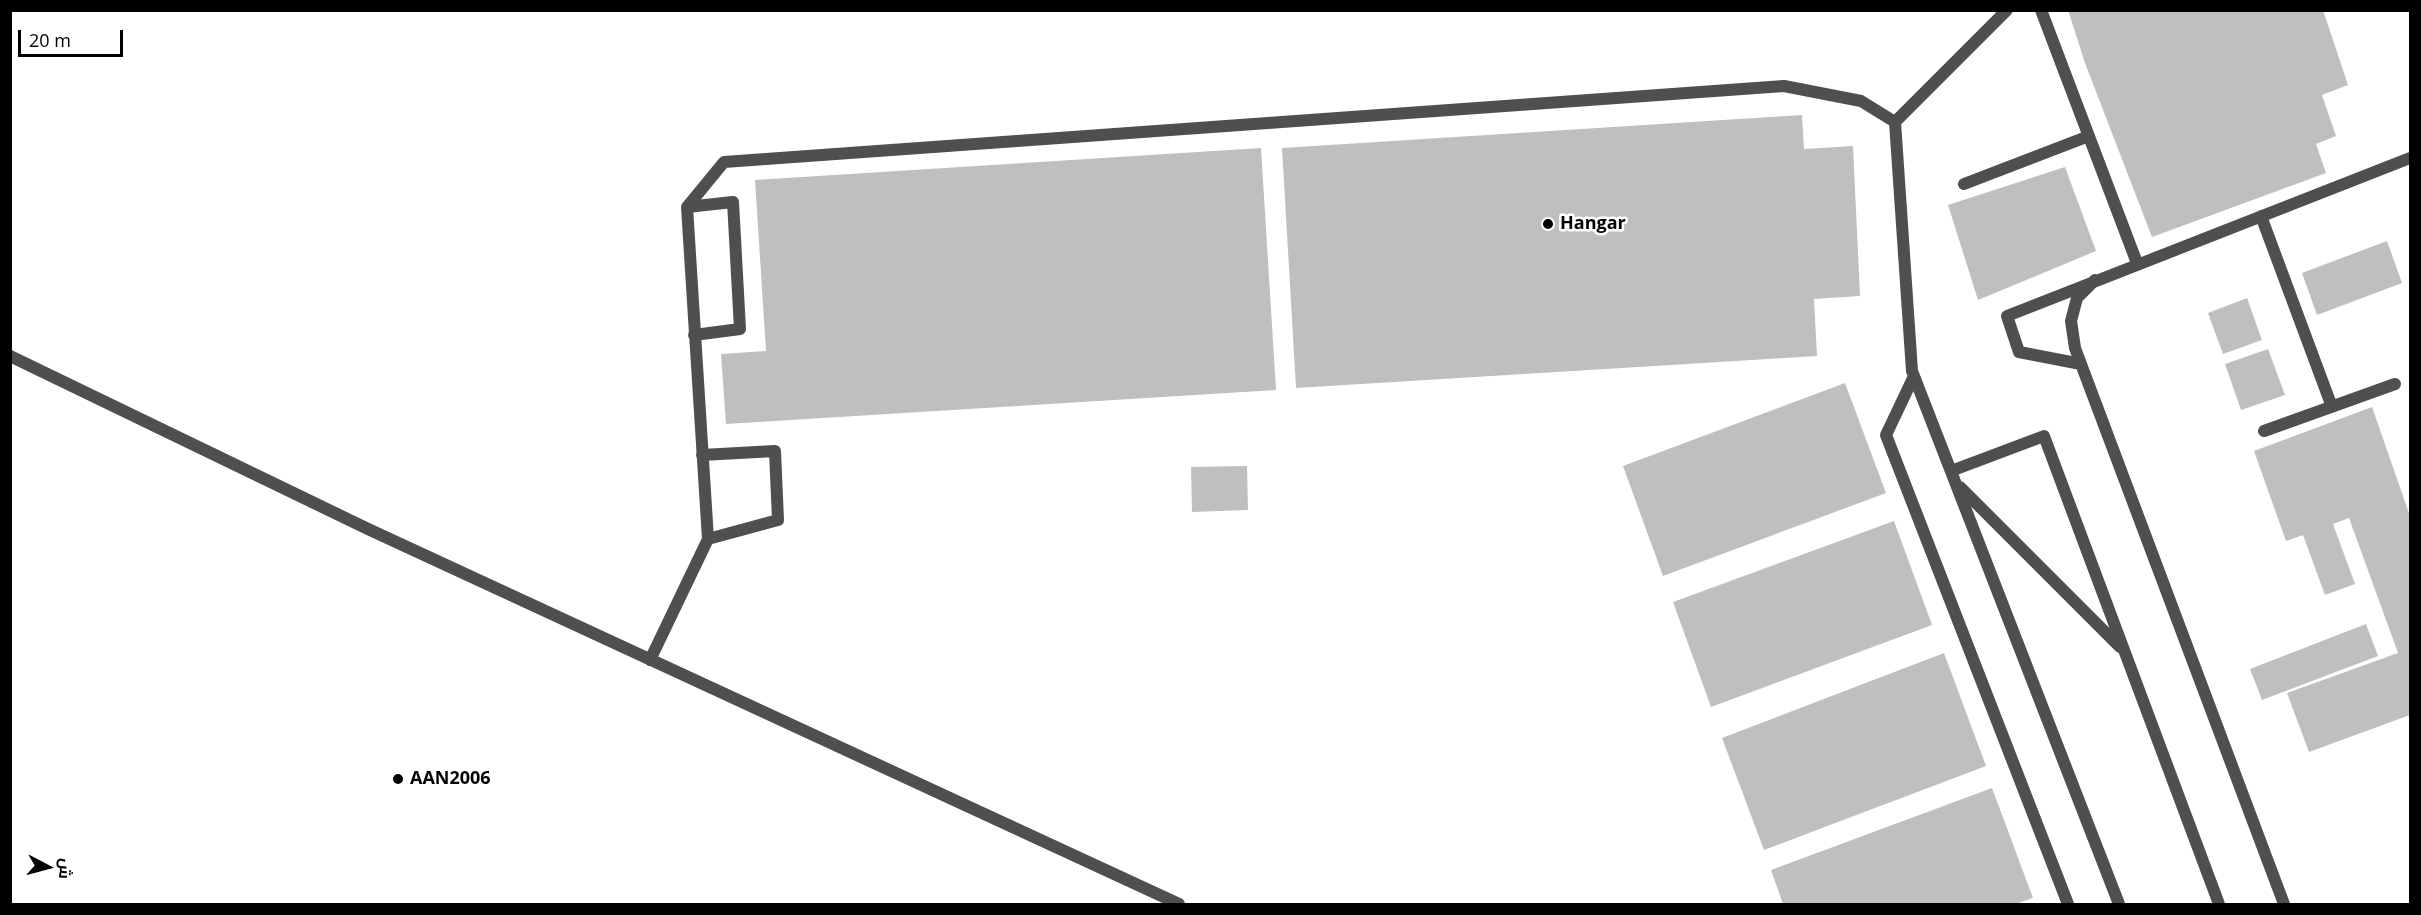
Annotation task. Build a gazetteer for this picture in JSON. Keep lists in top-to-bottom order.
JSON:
{
  "places": ["Hangar", "AAN2006"],
  "scale_bar": "20 m",
  "north": "right"
}
